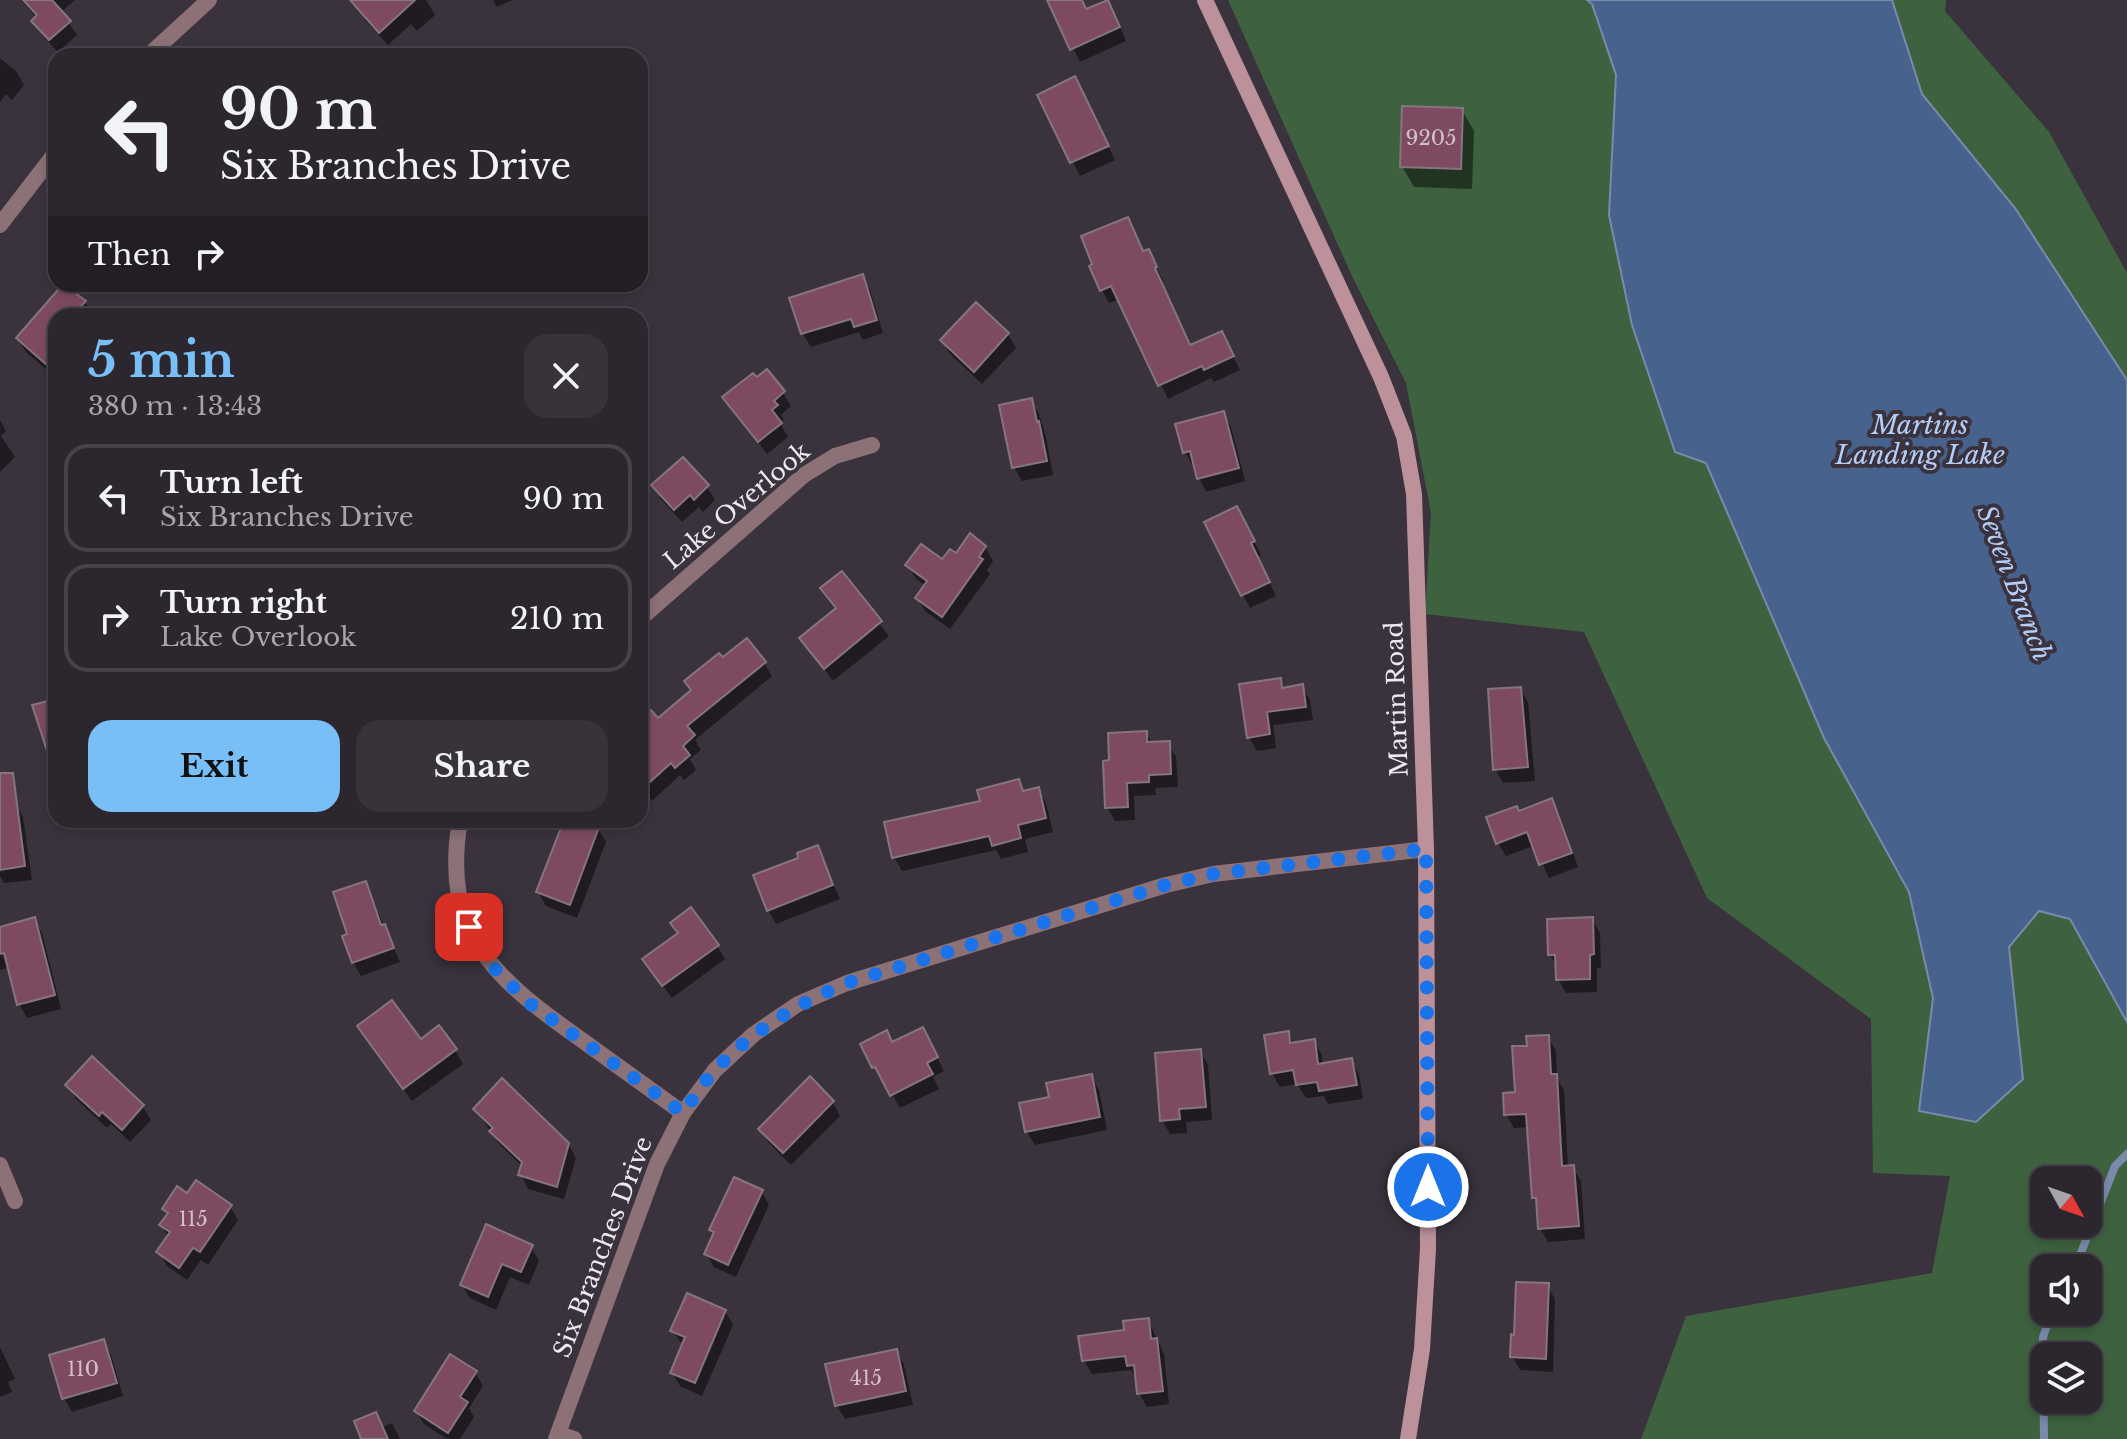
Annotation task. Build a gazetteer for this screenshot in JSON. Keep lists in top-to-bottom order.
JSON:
{
  "streets": {
    "street": ["Lake Overlook", "Martin Road", "Six Branches Drive"]
  },
  "crossings": [
    ["Martin Road", "Six Branches Drive"]
  ],
  "water": ["Martins Landing Lake", "Seven Branch"],
  "house_numbers": [
    "9205",
    "115",
    "110",
    "415"
  ],
  "north": "bottom right",
  "page": {
    "turn": ["90 m", "Six Branches Drive"],
    "then": "Then",
    "heading": ["5 min", "380 m · 13:43"],
    "list": [
      {
        "name": "Turn left",
        "note": "Six Branches Drive",
        "value": "90 m"
      },
      {
        "name": "Turn right",
        "note": "Lake Overlook",
        "value": "210 m"
      }
    ],
    "buttons": ["Exit", "Share"]
  }
}
